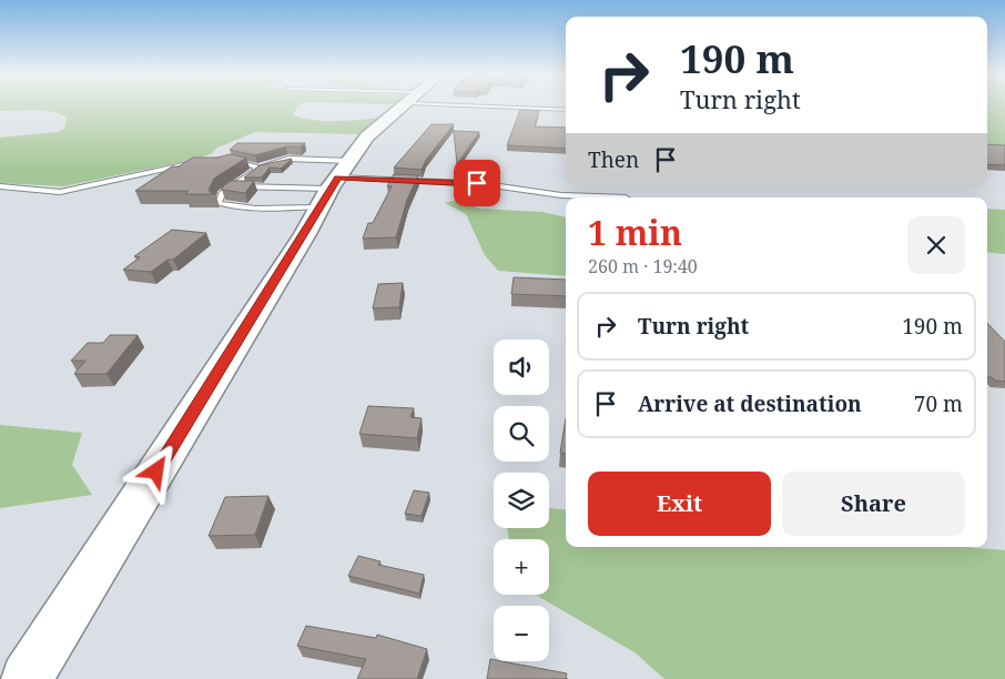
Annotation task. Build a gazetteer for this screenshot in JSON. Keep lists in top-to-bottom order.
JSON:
{
  "page": {
    "turn": ["190 m", "Turn right"],
    "then": "Then",
    "heading": ["1 min", "260 m · 19:40"],
    "list": [
      {
        "name": "Turn right",
        "value": "190 m"
      },
      {
        "name": "Arrive at destination",
        "value": "70 m"
      }
    ],
    "map_buttons": ["+", "−"],
    "buttons": ["Exit", "Share"]
  }
}
